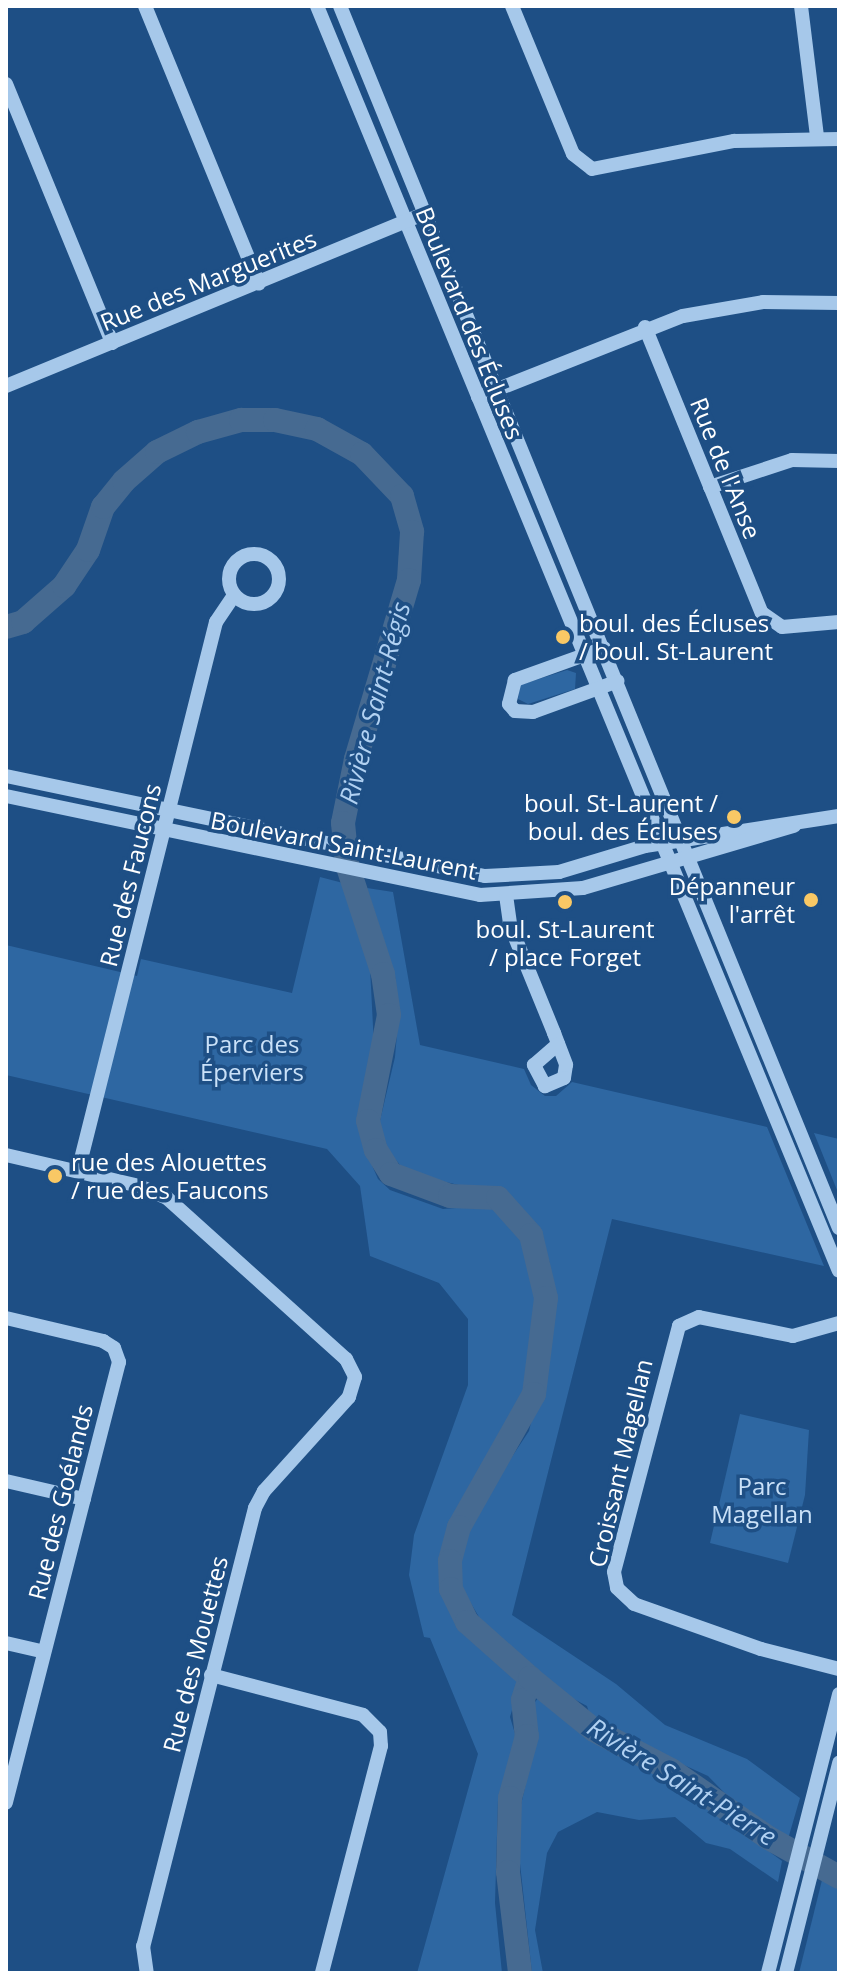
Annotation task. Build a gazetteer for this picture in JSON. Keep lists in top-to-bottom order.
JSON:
{
  "streets": {
    "street": [
      "Rue des Marguerites",
      "Boulevard des Écluses",
      "Rue de l'Anse",
      "Boulevard Saint-Laurent",
      "Rue des Faucons",
      "Croissant Magellan",
      "Rue des Goélands",
      "Rue des Mouettes"
    ]
  },
  "crossings": [
    ["Rue des Marguerites", "Boulevard des Écluses"],
    ["Boulevard des Écluses", "Boulevard Saint-Laurent"],
    ["Boulevard Saint-Laurent", "Rue des Faucons"],
    ["Rue des Faucons", "Rue des Mouettes"]
  ],
  "water": ["Rivière Saint-Régis", "Rivière Saint-Pierre"],
  "parks": ["Parc des Éperviers", "Parc Magellan"],
  "places": [
    "boul. des Écluses / boul. St-Laurent",
    "boul. St-Laurent / boul. des Écluses",
    "Dépanneur l'arrêt",
    "boul. St-Laurent / place Forget",
    "rue des Alouettes / rue des Faucons"
  ]
}
